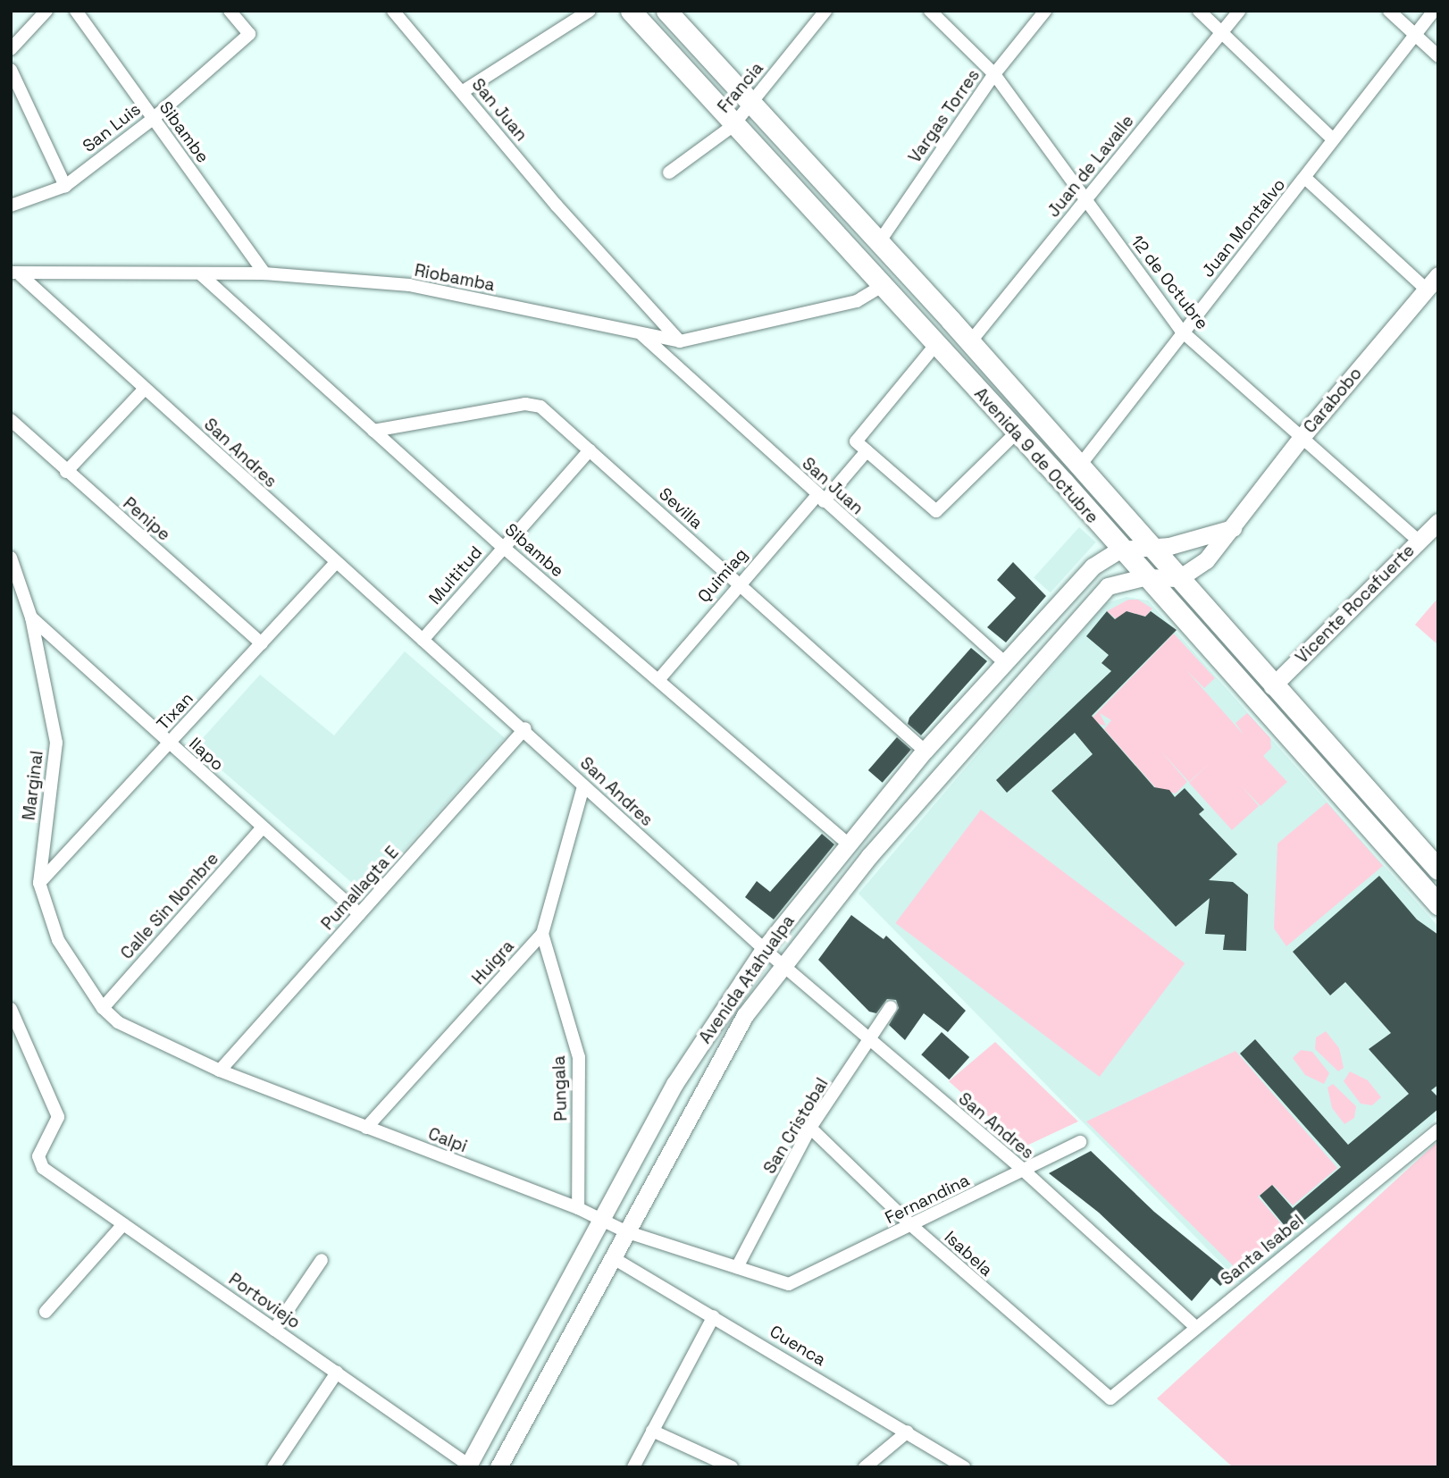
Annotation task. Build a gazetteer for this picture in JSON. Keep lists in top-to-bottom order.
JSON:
{
  "streets": {
    "main road": [
      "Carabobo",
      "Avenida 9 de Octubre",
      "Vicente Rocafuerte",
      "Avenida Atahualpa"
    ],
    "street": [
      "Francia",
      "San Juan",
      "Vargas Torres",
      "San Luis",
      "Sibambe",
      "Juan de Lavalle",
      "Juan Montalvo",
      "Riobamba",
      "12 de Octubre",
      "San Andres",
      "Sevilla",
      "Penipe",
      "Multitud",
      "Quimiag",
      "Tixan",
      "Ilapo",
      "Marginal",
      "Pumallagta E",
      "Calle Sin Nombre",
      "Huigra",
      "Pungala",
      "San Cristobal",
      "Calpi",
      "Fernandina",
      "Santa Isabel",
      "Isabela",
      "Portoviejo",
      "Cuenca"
    ]
  },
  "crossings": [
    ["Francia", "Avenida 9 de Octubre"],
    ["San Juan", "Riobamba"],
    ["San Juan", "Quimiag"],
    ["San Juan", "Avenida Atahualpa"],
    ["Vargas Torres", "12 de Octubre"],
    ["Vargas Torres", "Avenida 9 de Octubre"],
    ["San Luis", "Sibambe"],
    ["Sibambe", "Riobamba"],
    ["Sibambe", "Sevilla"],
    ["Sibambe", "Multitud"],
    ["Sibambe", "Quimiag"],
    ["Sibambe", "Avenida Atahualpa"],
    ["Juan de Lavalle", "12 de Octubre"],
    ["Juan de Lavalle", "Avenida 9 de Octubre"],
    ["Juan Montalvo", "12 de Octubre"],
    ["Juan Montalvo", "Avenida 9 de Octubre"],
    ["Riobamba", "San Andres"],
    ["Riobamba", "Avenida 9 de Octubre"],
    ["12 de Octubre", "Carabobo"],
    ["12 de Octubre", "Vicente Rocafuerte"],
    ["Carabobo", "Avenida 9 de Octubre"],
    ["Carabobo", "Avenida Atahualpa"],
    ["San Andres", "Multitud"],
    ["San Andres", "Tixan"],
    ["San Andres", "Pumallagta E"],
    ["San Andres", "Huigra"],
    ["San Andres", "Avenida Atahualpa"],
    ["San Andres", "San Cristobal"],
    ["San Andres", "Fernandina"],
    ["San Andres", "Santa Isabel"],
    ["Avenida 9 de Octubre", "Vicente Rocafuerte"],
    ["Avenida 9 de Octubre", "Avenida Atahualpa"],
    ["Sevilla", "Multitud"],
    ["Sevilla", "Quimiag"],
    ["Sevilla", "Avenida Atahualpa"],
    ["Penipe", "Tixan"],
    ["Tixan", "Ilapo"],
    ["Tixan", "Marginal"],
    ["Ilapo", "Marginal"],
    ["Ilapo", "Pumallagta E"],
    ["Ilapo", "Calle Sin Nombre"],
    ["Marginal", "Calle Sin Nombre"],
    ["Marginal", "Calpi"],
    ["Pumallagta E", "Calpi"],
    ["Calle Sin Nombre", "Calpi"],
    ["Huigra", "Pungala"],
    ["Huigra", "Calpi"],
    ["Avenida Atahualpa", "Calpi"],
    ["Avenida Atahualpa", "Portoviejo"],
    ["Avenida Atahualpa", "Cuenca"],
    ["Pungala", "Calpi"],
    ["San Cristobal", "Calpi"],
    ["San Cristobal", "Isabela"],
    ["Calpi", "Fernandina"],
    ["Fernandina", "Isabela"],
    ["Santa Isabel", "Isabela"]
  ]
}
